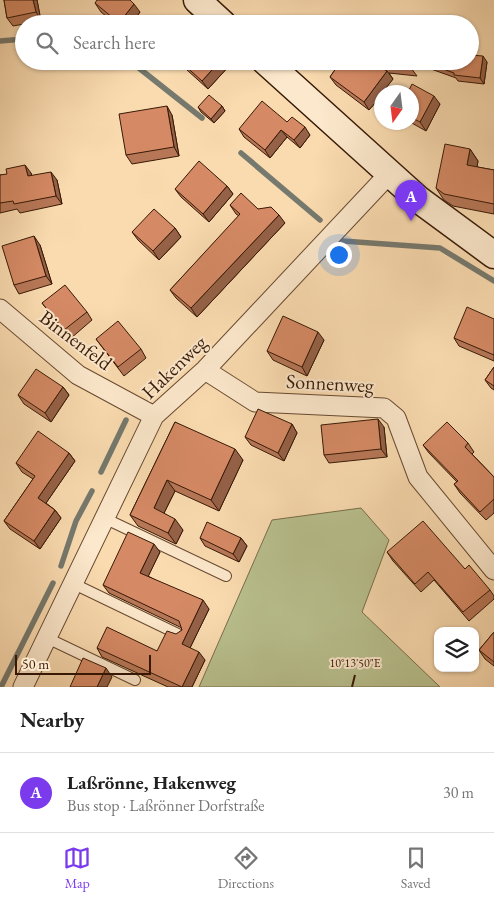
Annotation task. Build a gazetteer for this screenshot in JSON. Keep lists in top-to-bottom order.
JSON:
{
  "streets": {
    "street": ["Binnenfeld", "Hakenweg", "Sonnenweg"]
  },
  "crossings": [
    ["Binnenfeld", "Hakenweg"],
    ["Hakenweg", "Sonnenweg"]
  ],
  "scale_bar": "50 m",
  "north": "bottom",
  "page": {
    "search": "Search here",
    "pins": "A",
    "scale": "50 m",
    "heading": "Nearby",
    "list": [
      {
        "mark": "A",
        "name": "Laßrönne, Hakenweg",
        "note": "Bus stop · Laßrönner Dorfstraße",
        "value": "30 m"
      }
    ],
    "nav": ["Map", "Directions", "Saved"]
  },
  "coordinates": ["10°13'50\"E"]
}
